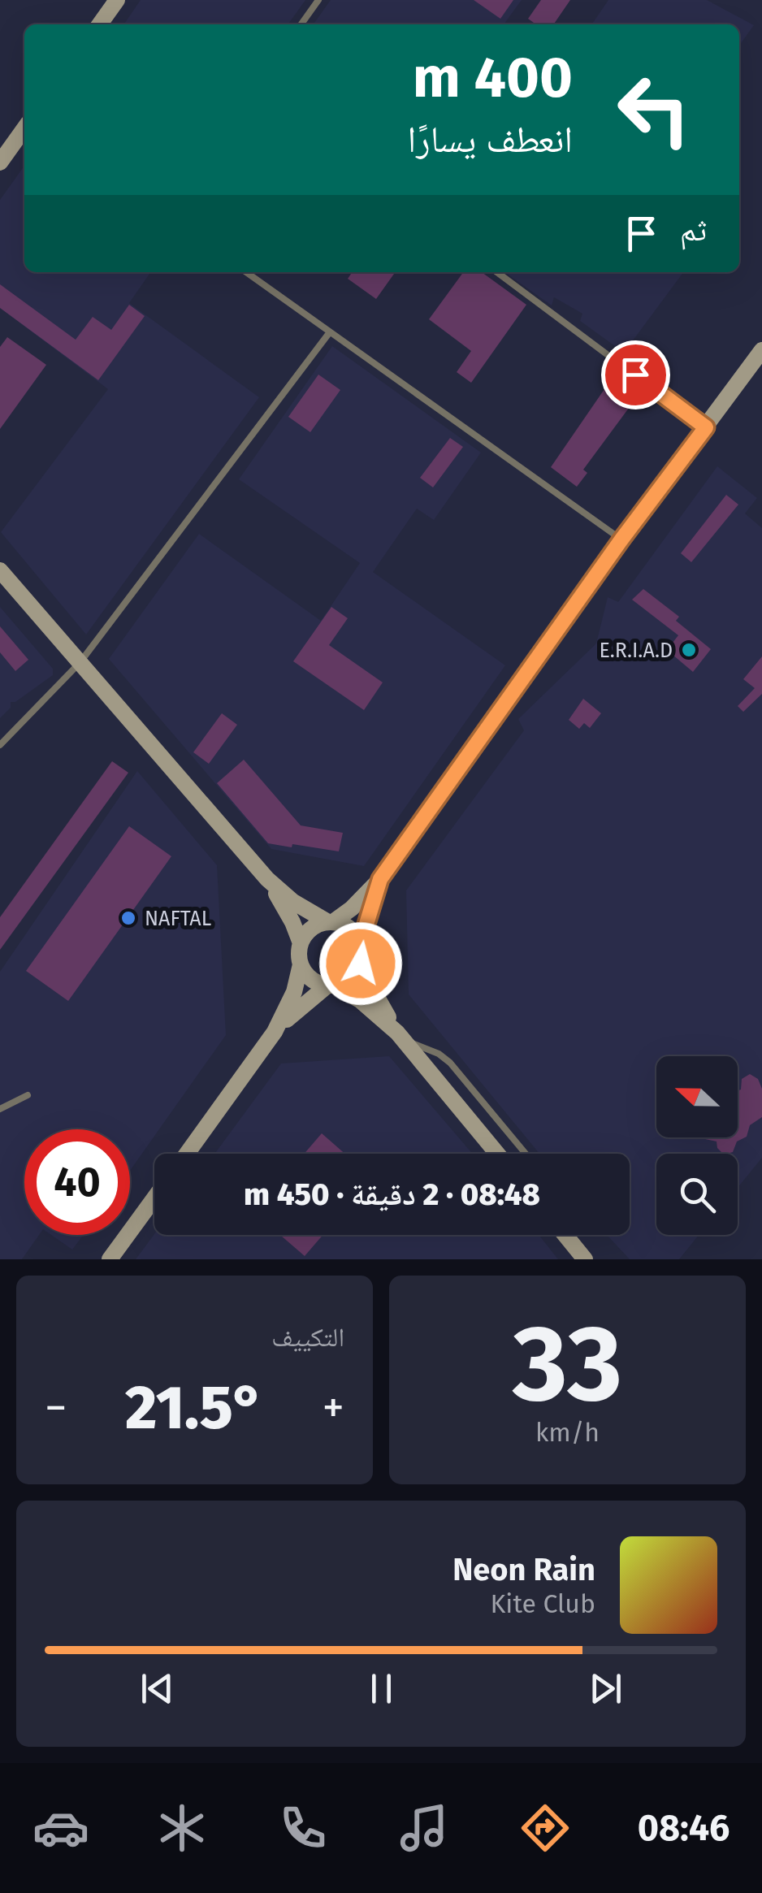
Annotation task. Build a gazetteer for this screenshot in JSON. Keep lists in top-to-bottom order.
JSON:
{
  "places": ["E.R.I.A.D", "NAFTAL"],
  "north": "left",
  "page": {
    "turn": ["400 m", "انعطف يسارًا"],
    "then": "ثم",
    "limit": "40",
    "trip": "08:48 · 2 دقيقة · 450 m",
    "tile": [
      ["33", "km/h"],
      "التكييف"
    ],
    "heat": ["−", "21.5°", "+"],
    "song": ["Neon Rain", "Kite Club"],
    "tabs": "08:46"
  }
}
